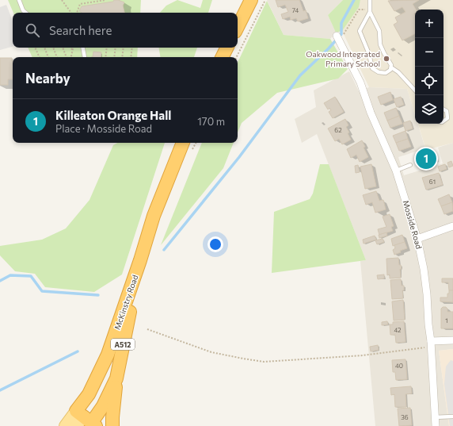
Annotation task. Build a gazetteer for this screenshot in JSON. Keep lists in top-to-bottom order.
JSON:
{
  "streets": {
    "highway": ["McKinstry Road", "A512"],
    "street": ["Mosside Road"]
  },
  "crossings": [
    ["McKinstry Road", "A512"]
  ],
  "places": ["Oakwood Integrated Primary School"],
  "house_numbers": [
    "74",
    "62",
    "61",
    "1",
    "42",
    "40",
    "36"
  ],
  "page": {
    "map_buttons": ["+", "−"],
    "search": "Search here",
    "heading": "Nearby",
    "list": [
      {
        "mark": "1",
        "name": "Killeaton Orange Hall",
        "note": "Place · Mosside Road",
        "value": "170 m"
      }
    ],
    "pins": "1"
  }
}
